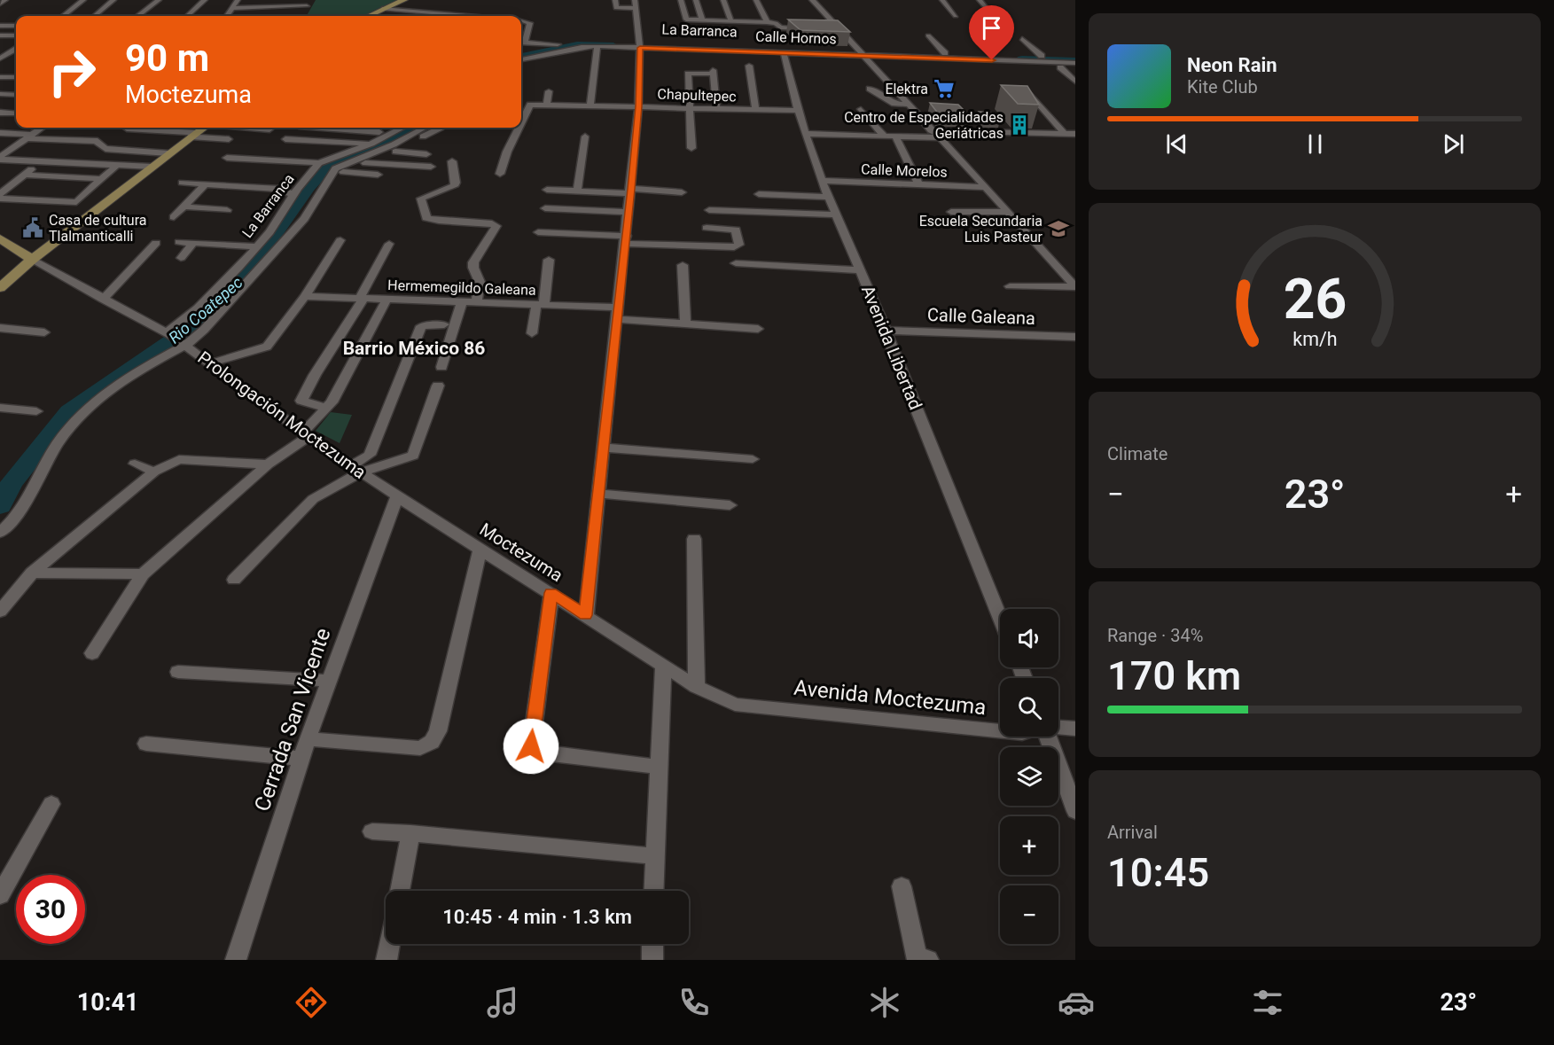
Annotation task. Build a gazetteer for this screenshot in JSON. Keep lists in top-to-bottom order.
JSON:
{
  "streets": {
    "main road": ["Prolongación Moctezuma"],
    "street": [
      "La Barranca",
      "Calle Hornos",
      "Chapultepec",
      "Calle Morelos",
      "Hermemegildo Galeana",
      "Calle Galeana",
      "Avenida Libertad",
      "Moctezuma",
      "Avenida Moctezuma",
      "Cerrada San Vicente"
    ]
  },
  "crossings": [
    ["La Barranca", "Calle Hornos"],
    ["La Barranca", "Prolongación Moctezuma"],
    ["Calle Hornos", "Avenida Libertad"],
    ["Chapultepec", "Avenida Libertad"],
    ["Calle Morelos", "Avenida Libertad"],
    ["Calle Galeana", "Avenida Libertad"],
    ["Prolongación Moctezuma", "Moctezuma"],
    ["Prolongación Moctezuma", "Cerrada San Vicente"],
    ["Moctezuma", "Avenida Moctezuma"],
    ["Moctezuma", "Cerrada San Vicente"]
  ],
  "districts": ["Barrio México 86"],
  "water": ["Rio Coatepec"],
  "places": {
    "supermarket": ["Elektra"],
    "building": ["Centro de Especialidades Geriátricas"],
    "public building": ["Casa de cultura Tlalmanticalli"],
    "school or university": ["Escuela Secundaria Luis Pasteur"]
  },
  "page": {
    "turn": ["90 m", "Moctezuma"],
    "song": ["Neon Rain", "Kite Club"],
    "tile": [
      "Climate",
      ["Range · 34%", "170 km"],
      ["Arrival", "10:45"]
    ],
    "heat": ["−", "23°", "+"],
    "map_buttons": ["+", "−"],
    "limit": "30",
    "trip": "10:45 · 4 min · 1.3 km",
    "tabs": ["10:41", "23°"],
    "gauge": ["26", "km/h"]
  }
}
